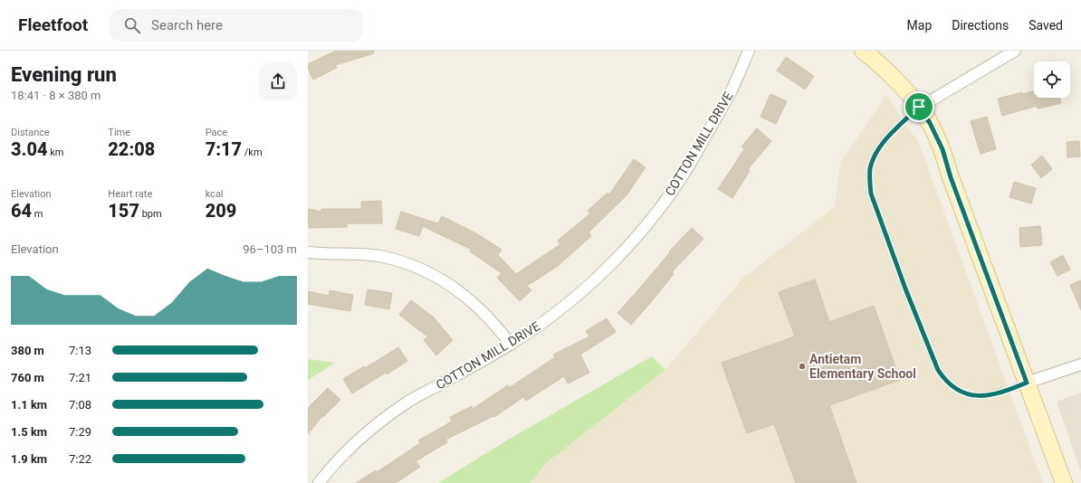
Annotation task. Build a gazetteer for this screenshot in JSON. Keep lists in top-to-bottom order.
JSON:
{
  "streets": {
    "street": ["COTTON MILL DRIVE"]
  },
  "places": ["Antietam Elementary School"],
  "page": {
    "header": "Fleetfoot",
    "search": "Search here",
    "nav": ["Map", "Directions", "Saved"],
    "heading": ["Evening run", "18:41 · 8 × 380 m"],
    "stats": [
      ["Distance", "3.04 km"],
      ["Time", "22:08"],
      ["Pace", "7:17 /km"],
      ["Elevation", "64 m"],
      ["Heart rate", "157 bpm"],
      ["kcal", "209"]
    ],
    "chart": ["Elevation", "96–103 m"],
    "list": [
      {
        "name": "380 m",
        "note": "7:13"
      },
      {
        "name": "760 m",
        "note": "7:21"
      },
      {
        "name": "1.1 km",
        "note": "7:08"
      },
      {
        "name": "1.5 km",
        "note": "7:29"
      },
      {
        "name": "1.9 km",
        "note": "7:22"
      }
    ]
  }
}
